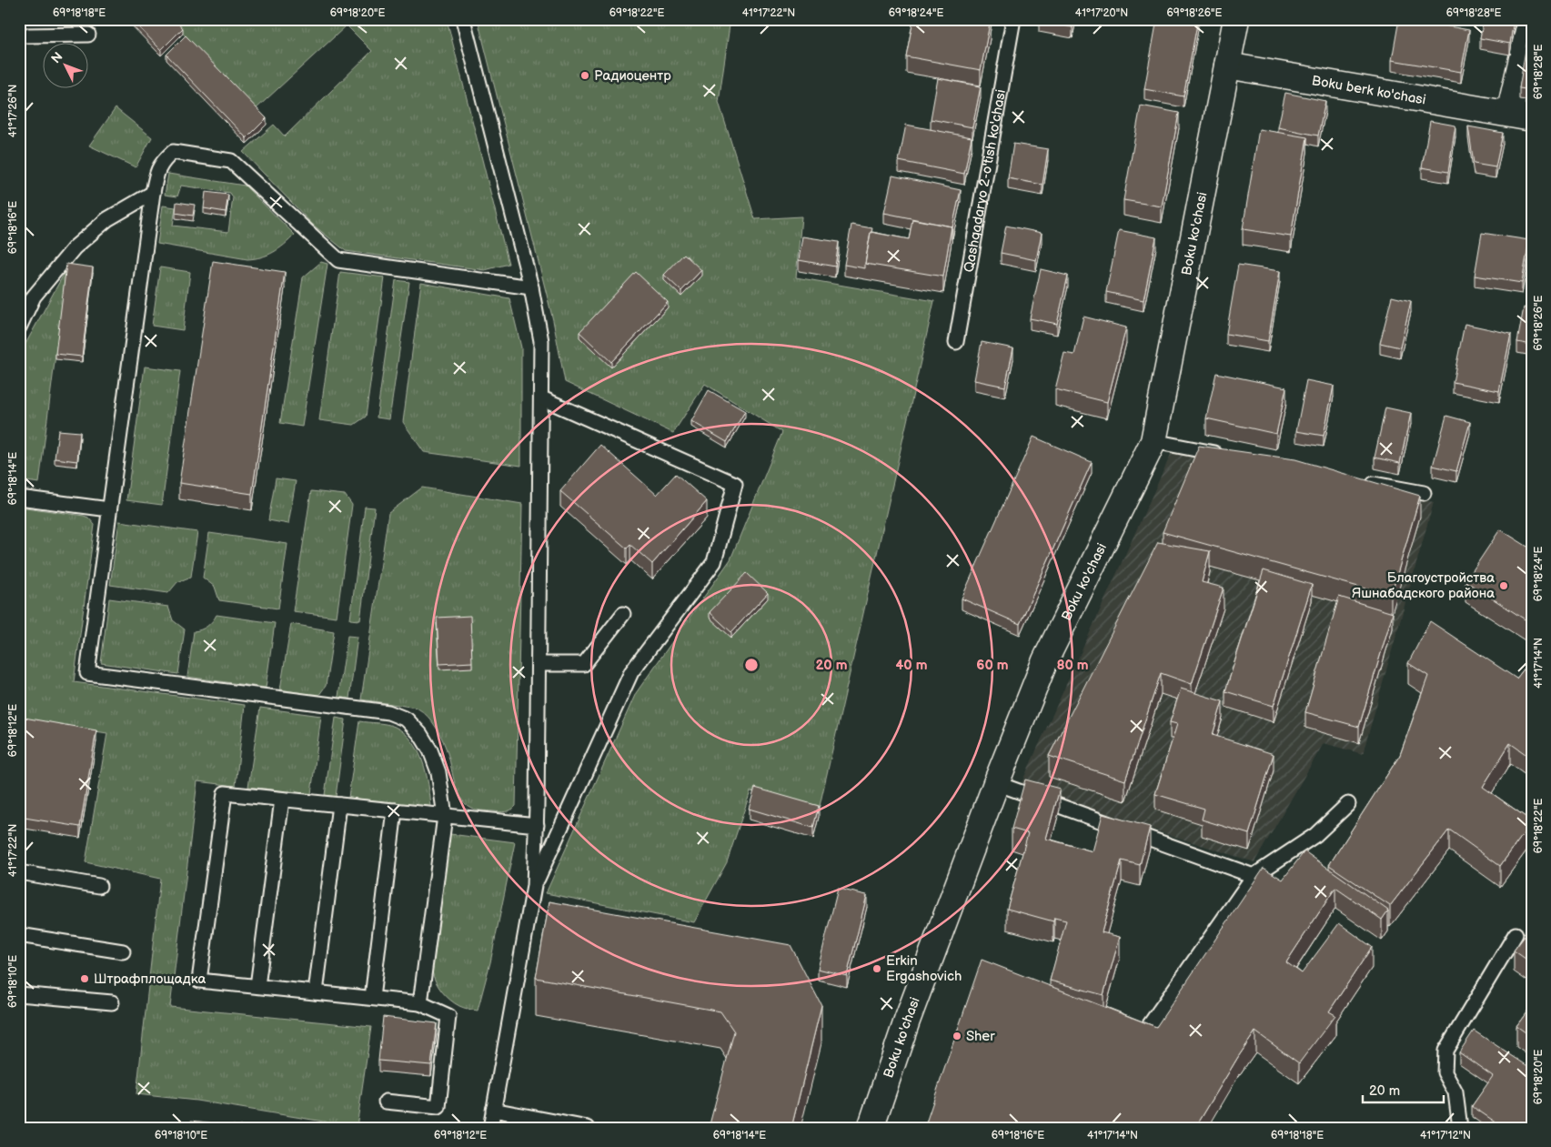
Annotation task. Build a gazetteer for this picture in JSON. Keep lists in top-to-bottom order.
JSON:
{
  "streets": {
    "street": ["Boku berk ko'chasi", "Boku ko'chasi"],
    "lane": ["Qashqadaryo 2-o'tish ko'chasi"]
  },
  "crossings": [
    ["Boku berk ko'chasi", "Boku ko'chasi"]
  ],
  "places": [
    "Радиоцентр",
    "Благоустройства Яшнабадского района",
    "Erkin Ergashovich",
    "Штрафплощадка",
    "Sher"
  ],
  "scale_bar": "20 m",
  "north": "top left",
  "coordinates": [
    "69°18'18\"E",
    "69°18'20\"E",
    "69°18'22\"E",
    "41°17'22\"N",
    "69°18'24\"E",
    "41°17'20\"N",
    "69°18'26\"E",
    "69°18'28\"E",
    "41°17'26\"N",
    "69°18'16\"E",
    "69°18'14\"E",
    "41°17'14\"N",
    "69°18'12\"E",
    "69°18'10\"E",
    "41°17'12\"N"
  ],
  "rings": [
    "20 m",
    "40 m",
    "60 m",
    "80 m"
  ]
}
